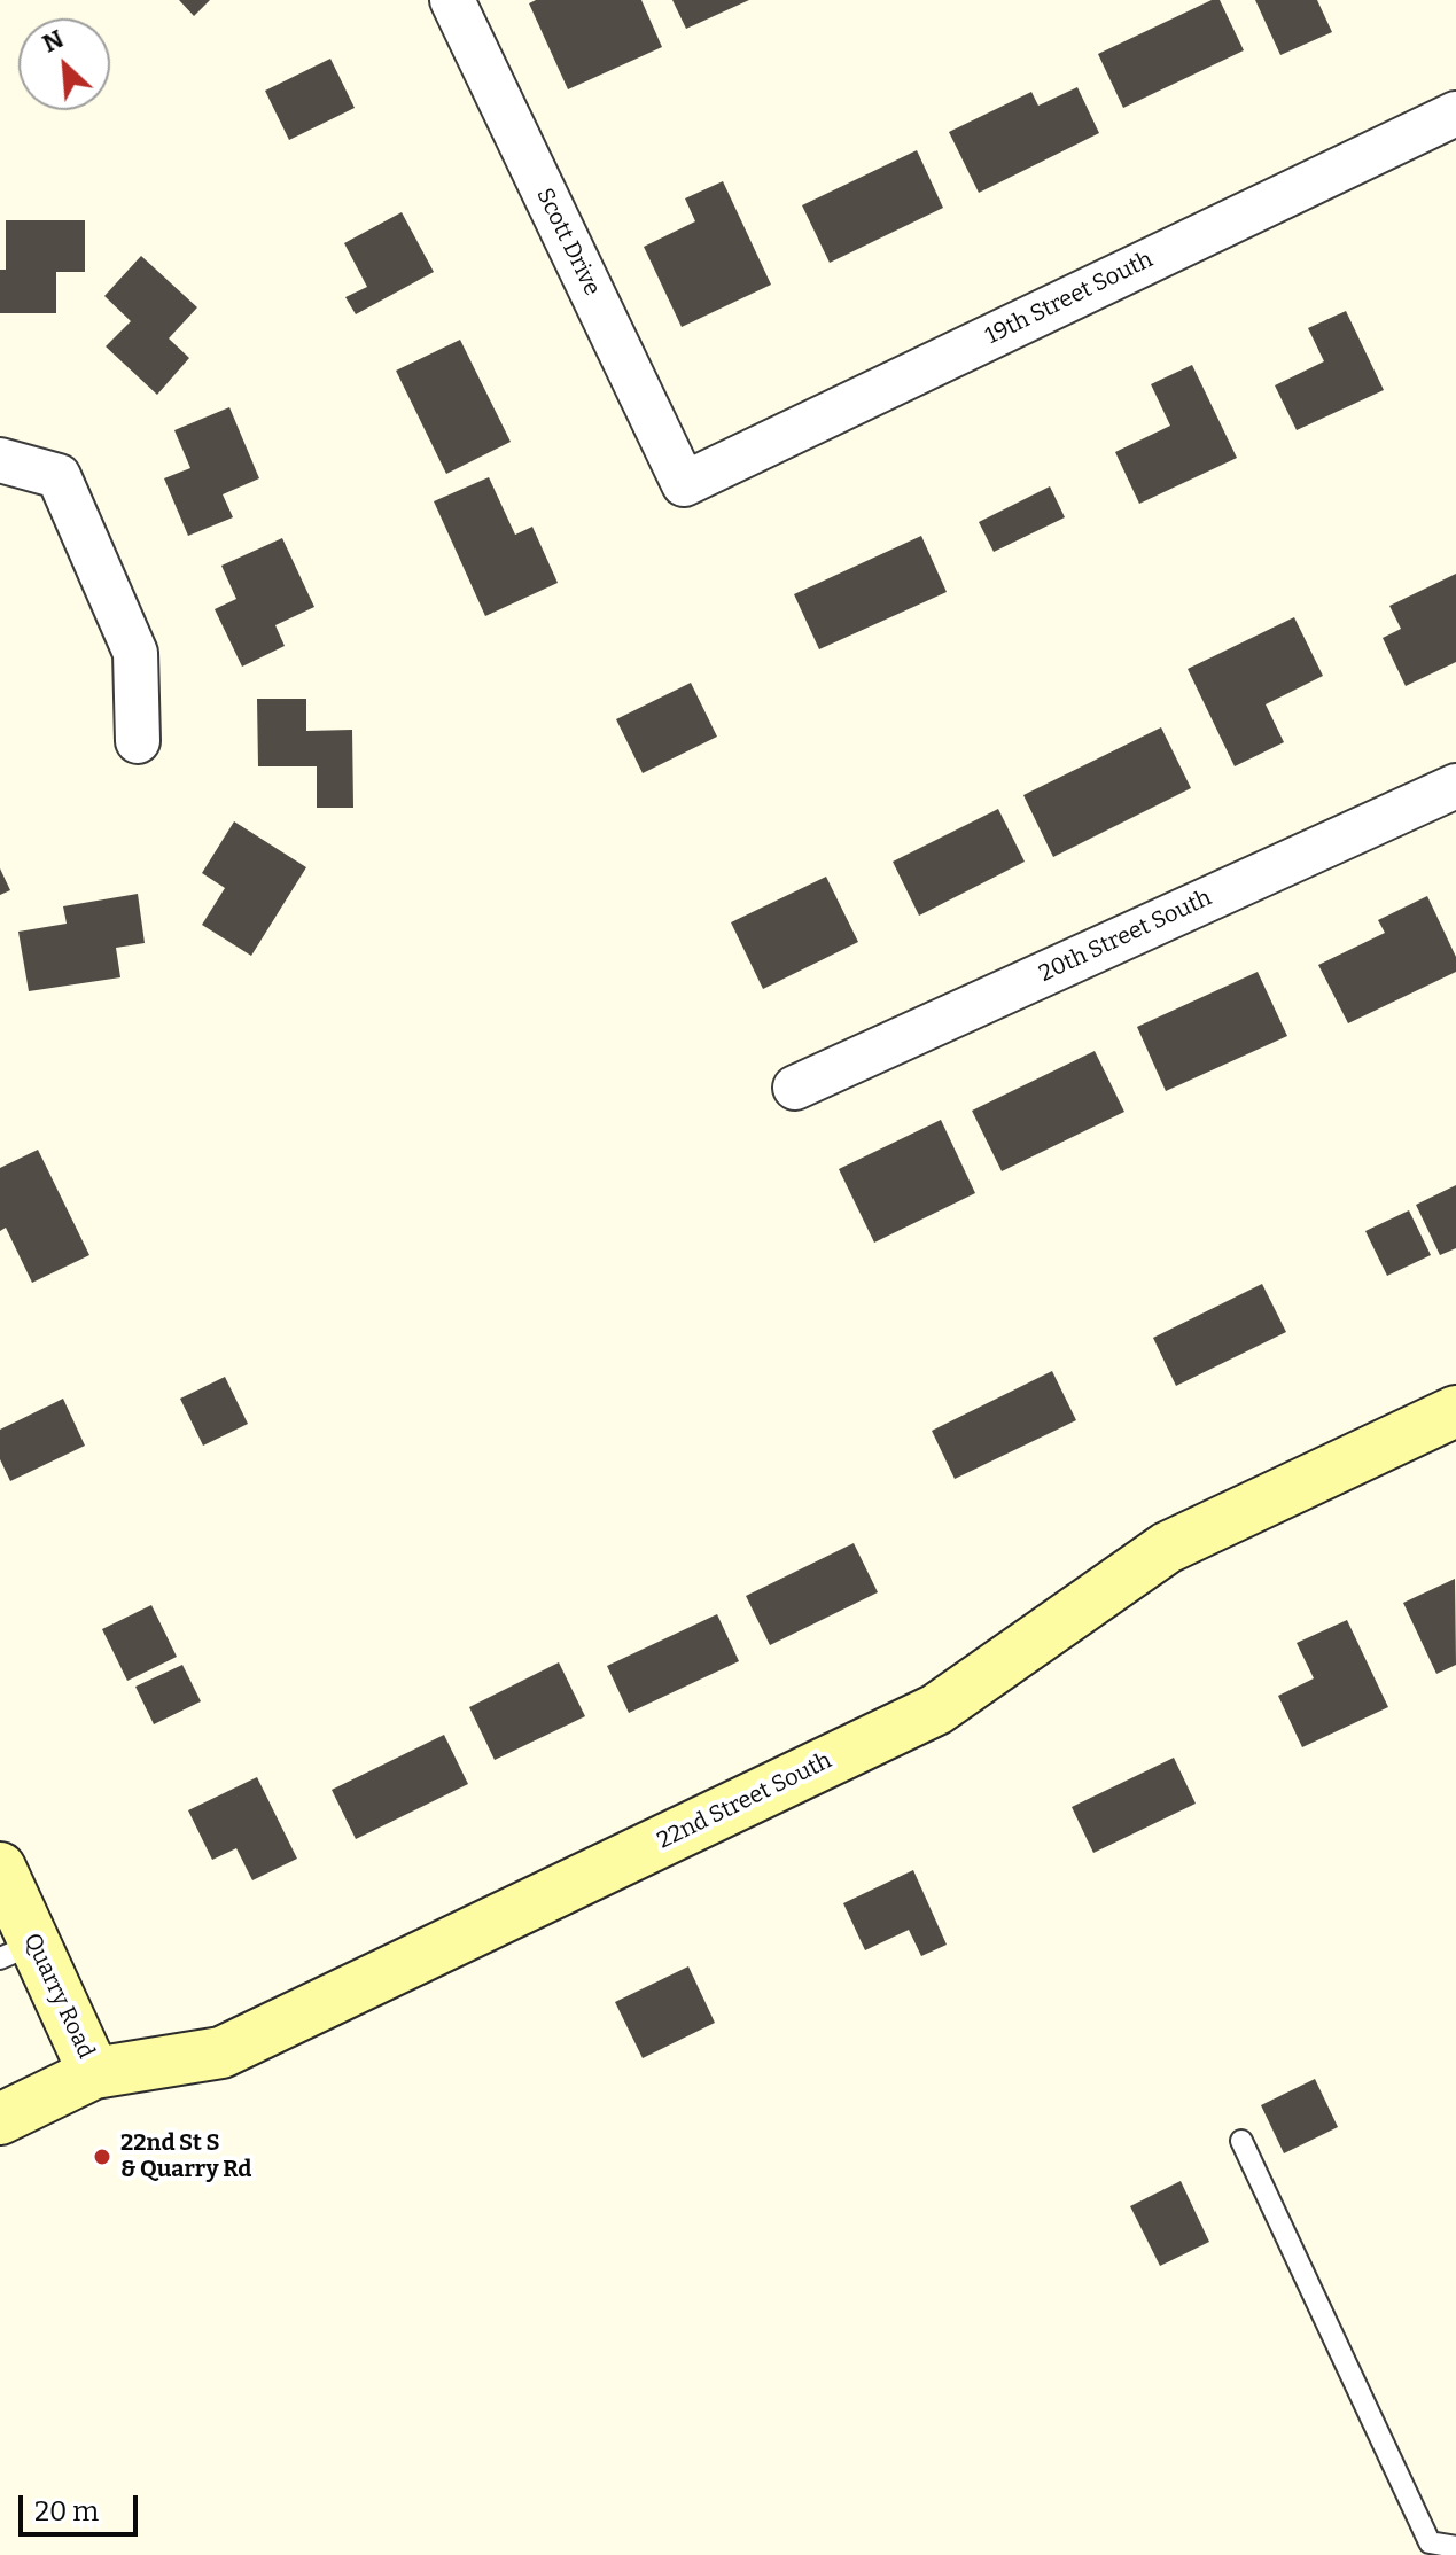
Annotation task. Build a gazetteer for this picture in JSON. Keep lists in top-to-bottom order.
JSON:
{
  "streets": {
    "street": [
      "Scott Drive",
      "19th Street South",
      "20th Street South",
      "22nd Street South",
      "Quarry Road"
    ]
  },
  "crossings": [
    ["Scott Drive", "19th Street South"],
    ["22nd Street South", "Quarry Road"]
  ],
  "places": ["22nd St S & Quarry Rd"],
  "scale_bar": "20 m",
  "north": "top left"
}
